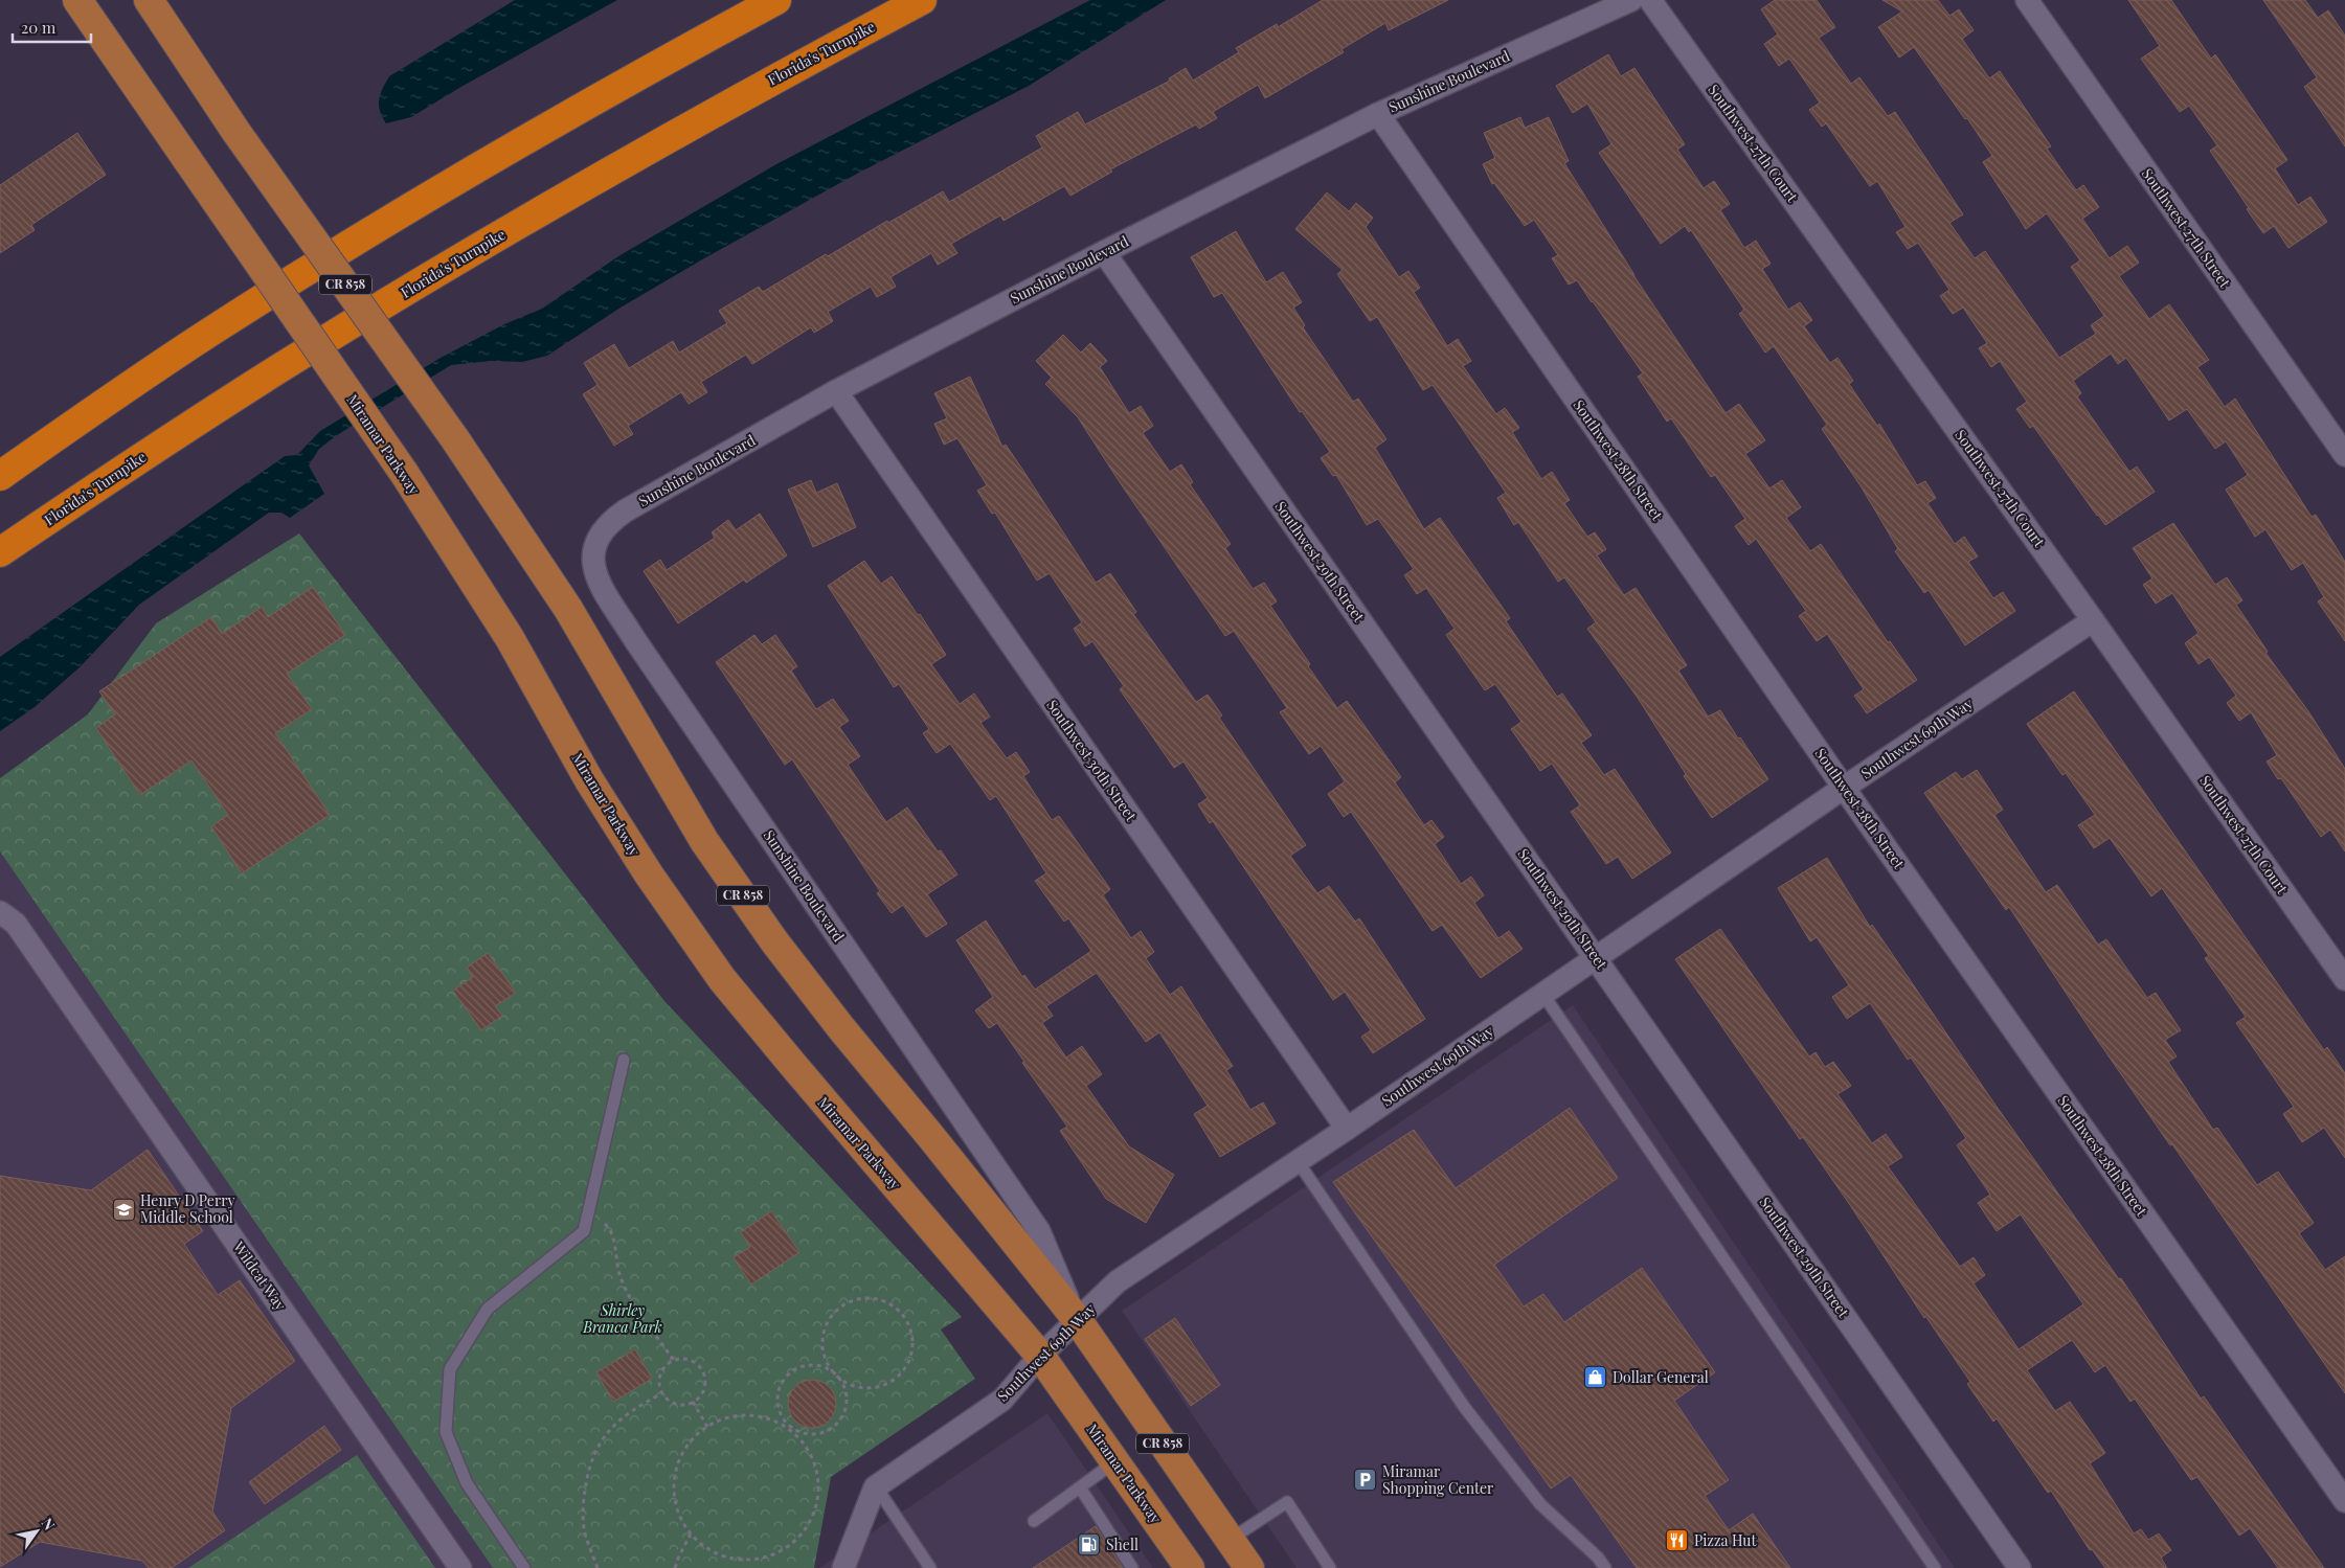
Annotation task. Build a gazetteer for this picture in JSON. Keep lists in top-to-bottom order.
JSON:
{
  "streets": {
    "highway": ["Florida's Turnpike"],
    "main road": ["CR 858", "Miramar Parkway"],
    "street": [
      "Sunshine Boulevard",
      "Southwest 27th Court",
      "Southwest 27th Street",
      "Southwest 28th Street",
      "Southwest 29th Street",
      "Southwest 69th Way",
      "Southwest 30th Street",
      "Wildcat Way"
    ]
  },
  "crossings": [
    ["Sunshine Boulevard", "CR 858"],
    ["Sunshine Boulevard", "Southwest 28th Street"],
    ["Sunshine Boulevard", "Southwest 29th Street"],
    ["Sunshine Boulevard", "Southwest 69th Way"],
    ["Sunshine Boulevard", "Southwest 30th Street"],
    ["Southwest 27th Court", "Southwest 69th Way"],
    ["CR 858", "Southwest 69th Way"],
    ["Miramar Parkway", "Southwest 69th Way"],
    ["Southwest 28th Street", "Southwest 69th Way"],
    ["Southwest 29th Street", "Southwest 69th Way"],
    ["Southwest 69th Way", "Southwest 30th Street"]
  ],
  "parks": ["Shirley Branca Park"],
  "places": {
    "school or university": ["Henry D Perry Middle School"],
    "shop": ["Dollar General"],
    "parking": ["Miramar Shopping Center"],
    "restaurant": ["Pizza Hut"],
    "fuel station": ["Shell"]
  },
  "scale_bar": "20 m",
  "north": "top right"
}
